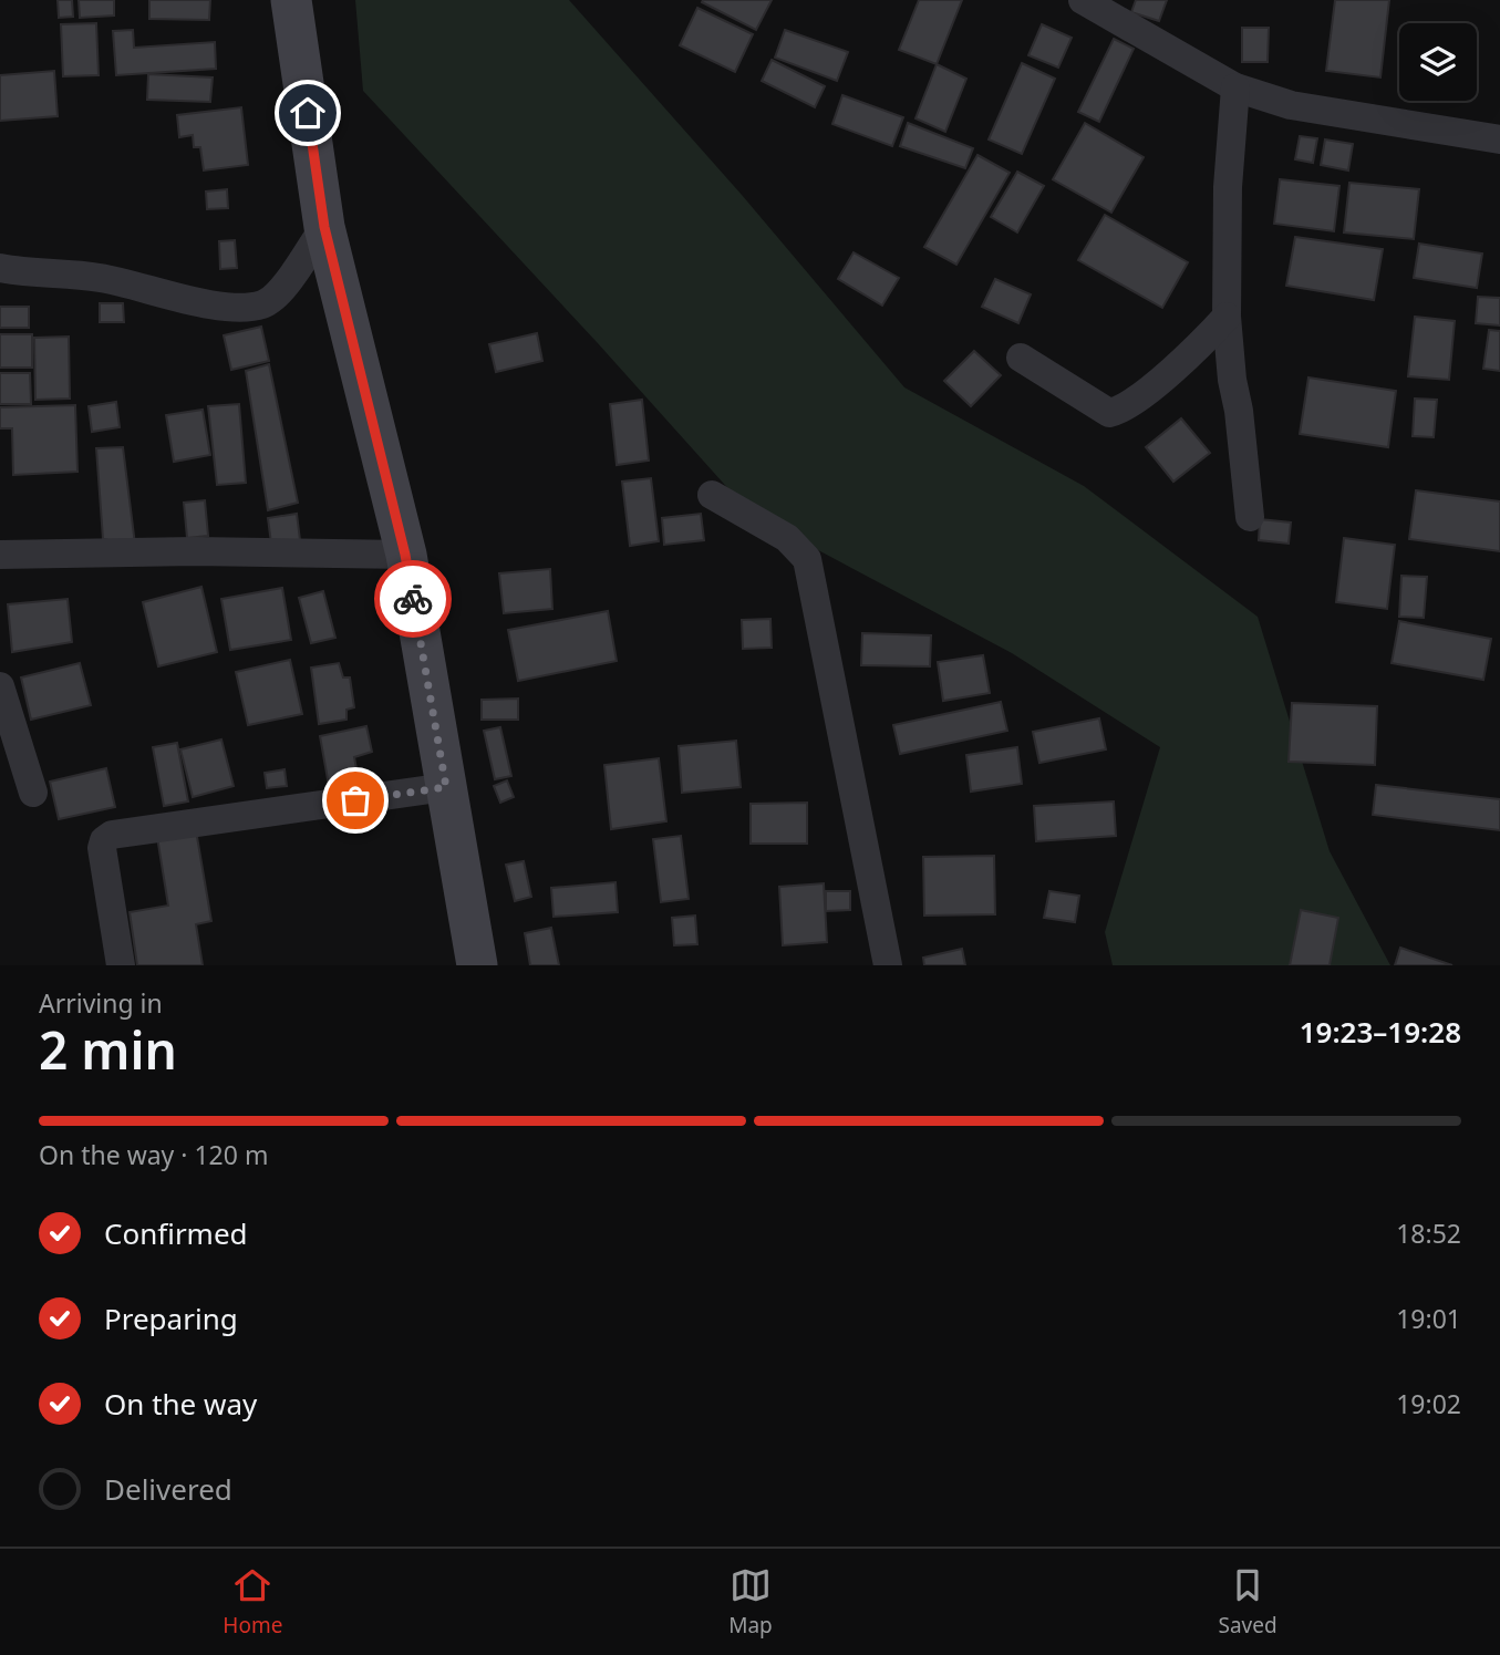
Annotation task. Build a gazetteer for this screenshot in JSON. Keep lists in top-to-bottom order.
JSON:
{
  "page": {
    "heading": ["2 min", "Arriving in", "19:23–19:28"],
    "bar": "On the way · 120 m",
    "list": [
      ["Confirmed", "18:52"],
      ["Preparing", "19:01"],
      ["On the way", "19:02"],
      "Delivered"
    ],
    "tabs": ["Home", "Map", "Saved"]
  }
}
